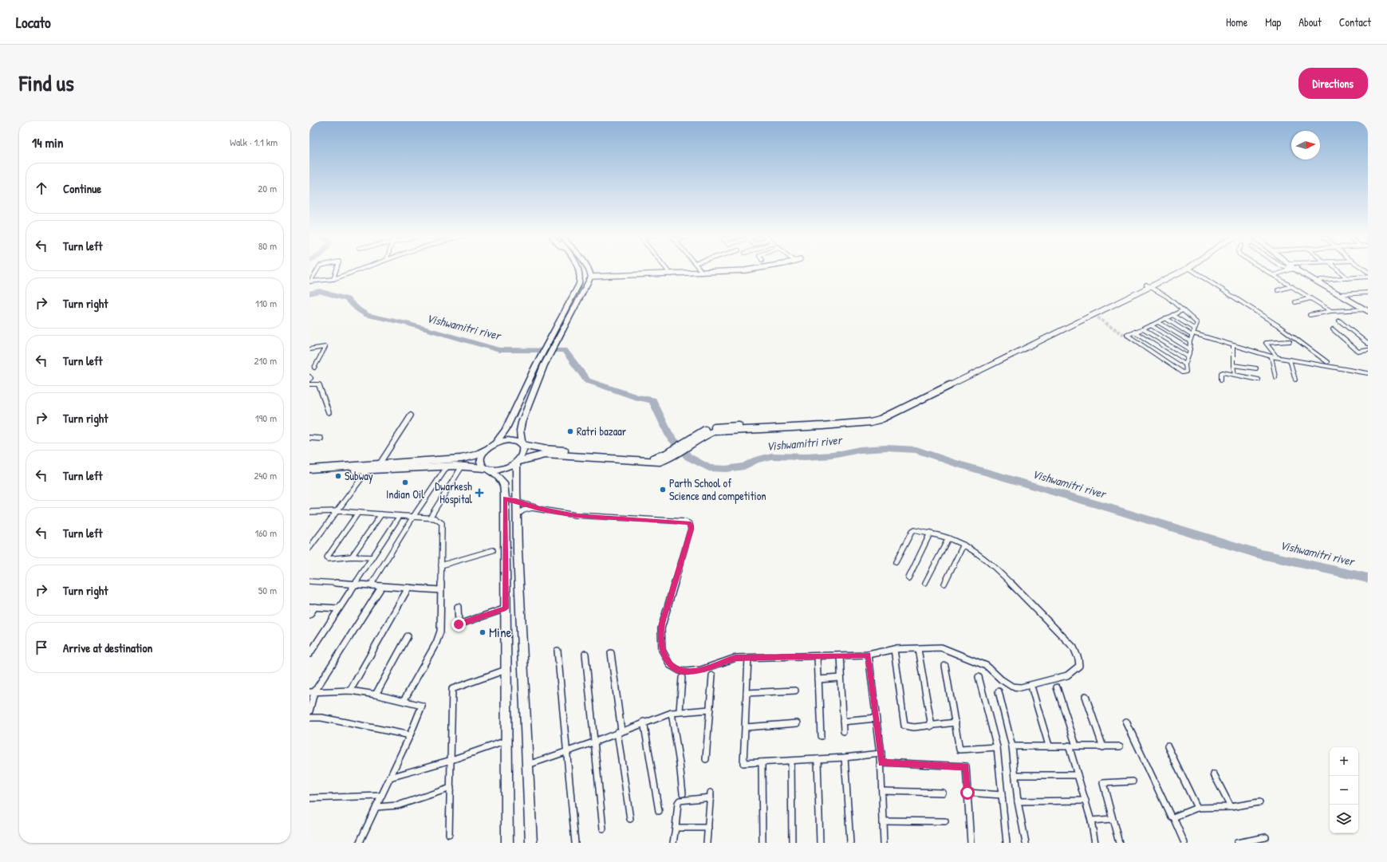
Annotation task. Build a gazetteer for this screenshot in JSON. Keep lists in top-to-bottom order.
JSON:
{
  "water": ["Vishwamitri river"],
  "places": {
    "other": [
      "Ratri bazaar",
      "Subway",
      "Indian Oil",
      "Parth School of Science and competition",
      "Mine"
    ],
    "health": ["Dwarkesh Hospital"]
  },
  "north": "right",
  "page": {
    "header": "Locato",
    "nav": [
      "Home",
      "Map",
      "About",
      "Contact"
    ],
    "title": "Find us",
    "buttons": "Directions",
    "heading": ["14 min", "Walk · 1.1 km"],
    "list": [
      ["Continue", "20 m"],
      ["Turn left", "80 m"],
      ["Turn right", "110 m"],
      ["Turn left", "210 m"],
      ["Turn right", "190 m"],
      ["Turn left", "240 m"],
      ["Turn left", "160 m"],
      ["Turn right", "50 m"],
      "Arrive at destination"
    ],
    "map_buttons": ["+", "−"]
  }
}
